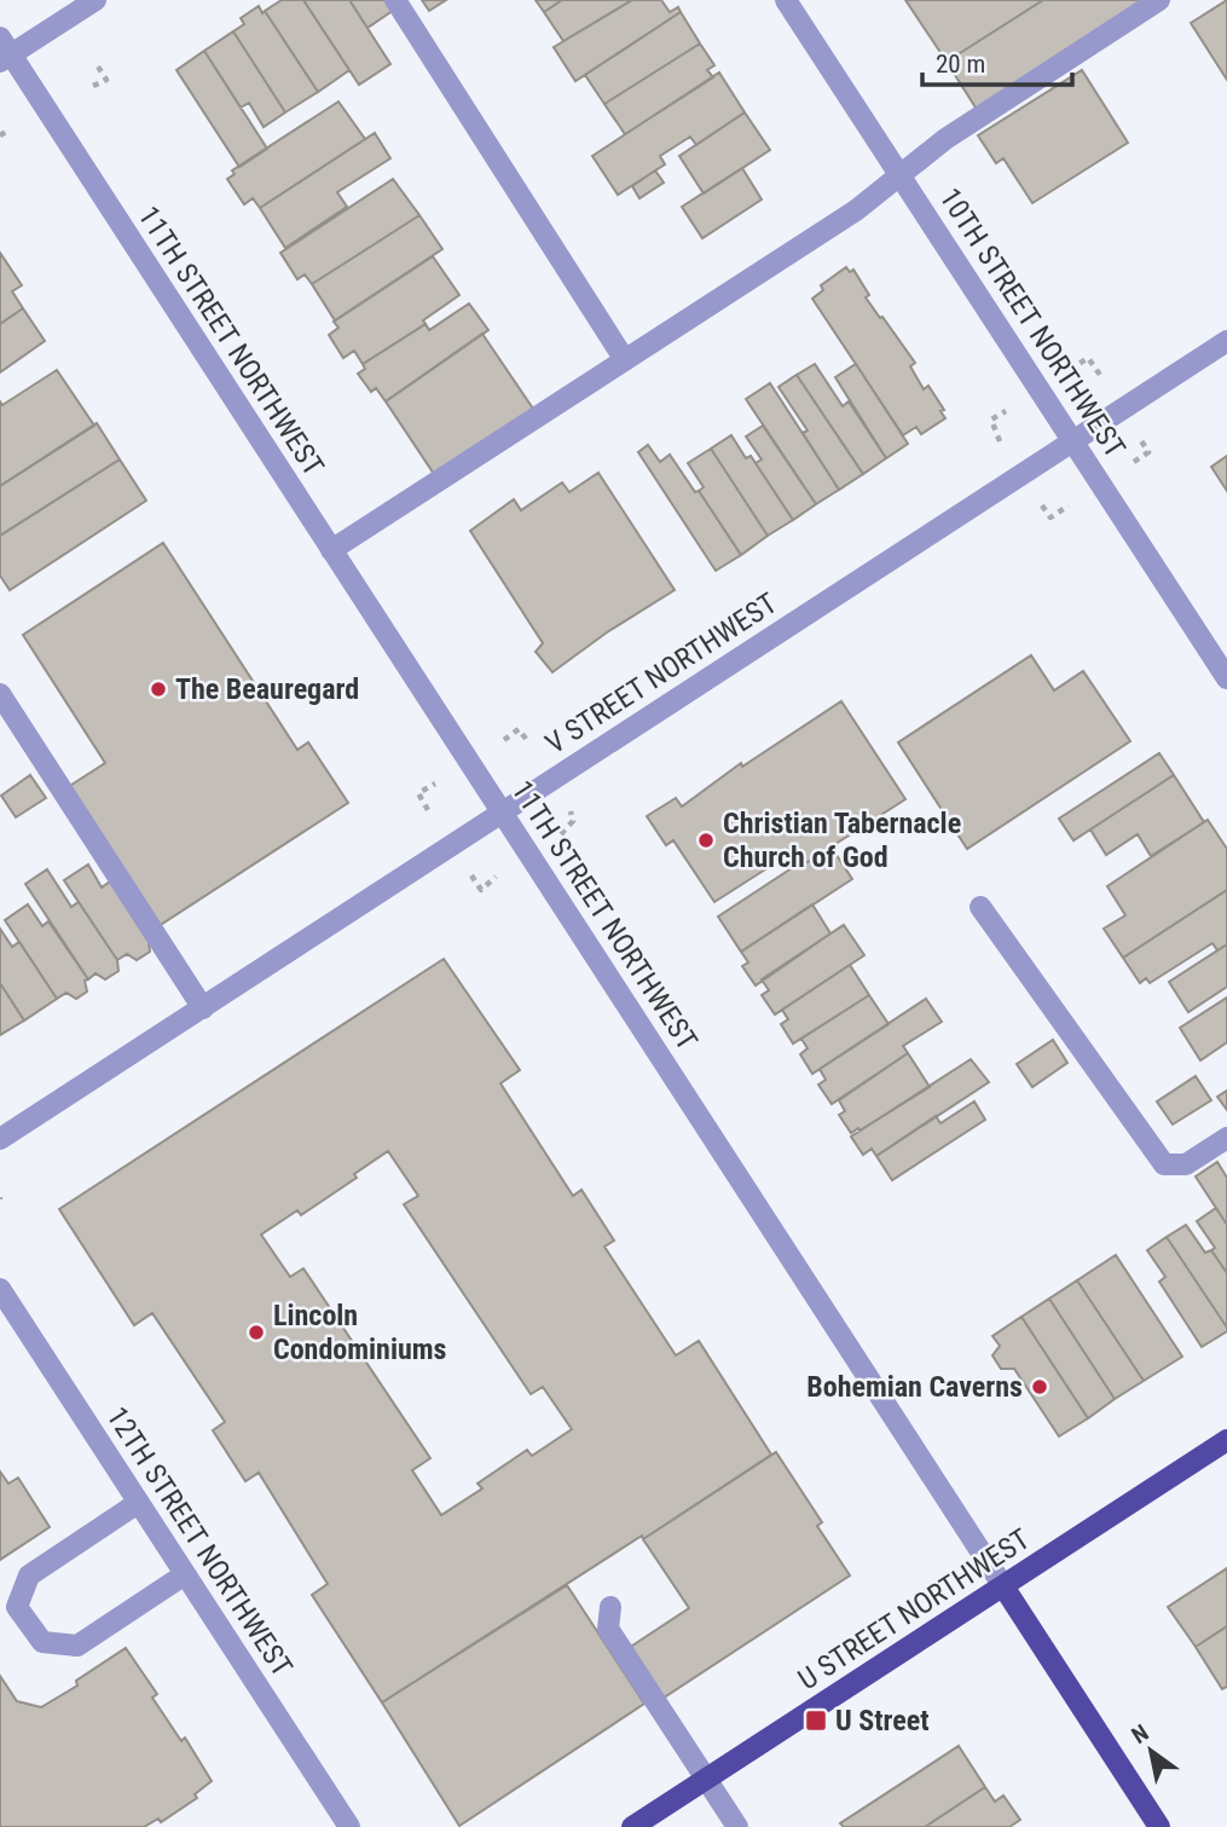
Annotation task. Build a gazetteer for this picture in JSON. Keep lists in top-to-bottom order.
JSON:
{
  "streets": {
    "main road": ["11TH STREET NORTHWEST", "U STREET NORTHWEST"],
    "street": ["10TH STREET NORTHWEST", "V STREET NORTHWEST", "12TH STREET NORTHWEST"]
  },
  "crossings": [
    ["10TH STREET NORTHWEST", "V STREET NORTHWEST"],
    ["11TH STREET NORTHWEST", "V STREET NORTHWEST"],
    ["11TH STREET NORTHWEST", "U STREET NORTHWEST"]
  ],
  "places": {
    "other": [
      "The Beauregard",
      "Christian Tabernacle Church of God",
      "Lincoln Condominiums",
      "Bohemian Caverns"
    ],
    "transit": ["U Street"]
  },
  "scale_bar": "20 m",
  "north": "top left"
}
